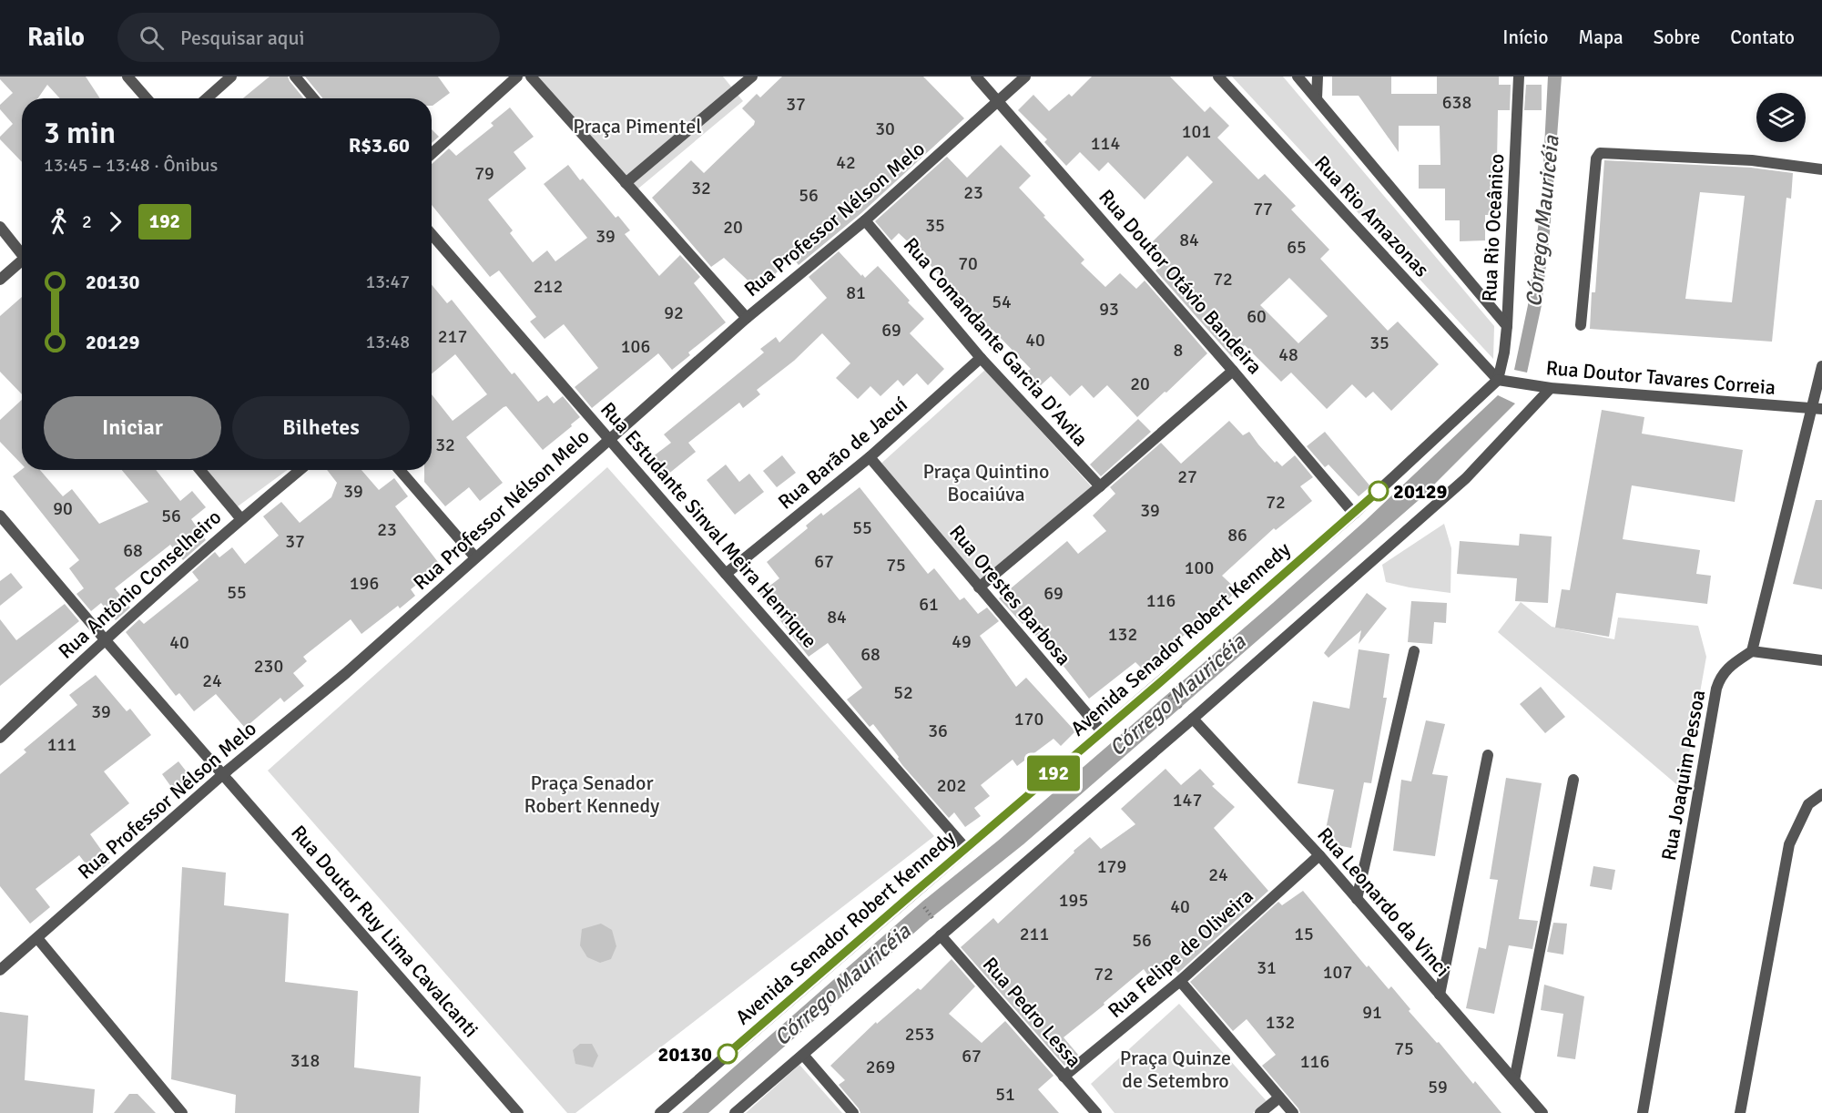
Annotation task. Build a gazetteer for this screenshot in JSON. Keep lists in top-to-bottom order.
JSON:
{
  "streets": {
    "street": [
      "Rua Rio Amazonas",
      "Rua Professor Nélson Melo",
      "Rua Rio Oceânico",
      "Rua Doutor Otávio Bandeira",
      "Rua Comandante Garcia D'Avila",
      "Rua Doutor Tavares Correia",
      "Rua Barão de Jacuí",
      "Rua Estudante Sinval Meira Henrique",
      "Rua Antônio Conselheiro",
      "Rua Orestes Barbosa",
      "Avenida Senador Robert Kennedy",
      "Rua Joaquim Pessoa",
      "Rua Leonardo da Vinci",
      "Rua Doutor Ruy Lima Cavalcanti",
      "Rua Felipe de Oliveira",
      "Rua Pedro Lessa"
    ]
  },
  "crossings": [
    ["Rua Rio Amazonas", "Rua Rio Oceânico"],
    ["Rua Rio Amazonas", "Rua Doutor Tavares Correia"],
    ["Rua Rio Amazonas", "Avenida Senador Robert Kennedy"],
    ["Rua Professor Nélson Melo", "Rua Doutor Otávio Bandeira"],
    ["Rua Professor Nélson Melo", "Rua Comandante Garcia D'Avila"],
    ["Rua Professor Nélson Melo", "Rua Estudante Sinval Meira Henrique"],
    ["Rua Professor Nélson Melo", "Rua Doutor Ruy Lima Cavalcanti"],
    ["Rua Rio Oceânico", "Rua Doutor Tavares Correia"],
    ["Rua Rio Oceânico", "Avenida Senador Robert Kennedy"],
    ["Rua Doutor Otávio Bandeira", "Avenida Senador Robert Kennedy"],
    ["Rua Comandante Garcia D'Avila", "Rua Barão de Jacuí"],
    ["Rua Doutor Tavares Correia", "Avenida Senador Robert Kennedy"],
    ["Rua Barão de Jacuí", "Rua Estudante Sinval Meira Henrique"],
    ["Rua Barão de Jacuí", "Rua Orestes Barbosa"],
    ["Rua Estudante Sinval Meira Henrique", "Avenida Senador Robert Kennedy"],
    ["Rua Antônio Conselheiro", "Rua Doutor Ruy Lima Cavalcanti"],
    ["Rua Orestes Barbosa", "Avenida Senador Robert Kennedy"],
    ["Rua Leonardo da Vinci", "Rua Felipe de Oliveira"],
    ["Rua Felipe de Oliveira", "Rua Pedro Lessa"]
  ],
  "water": ["Córrego Mauricéia"],
  "parks": [
    "Praça Pimentel",
    "Praça Quintino Bocaiúva",
    "Praça Senador Robert Kennedy",
    "Praça Quinze de Setembro"
  ],
  "places": ["20129", "20130"],
  "lines": ["bus line 192"],
  "house_numbers": [
    "638",
    "37",
    "30",
    "101",
    "114",
    "42",
    "79",
    "32",
    "23",
    "56",
    "77",
    "35",
    "20",
    "39",
    "84",
    "65",
    "70",
    "72",
    "212",
    "81",
    "54",
    "93",
    "92",
    "60",
    "69",
    "217",
    "40",
    "35",
    "106",
    "8",
    "48",
    "20",
    "32",
    "27",
    "39",
    "72",
    "90",
    "39",
    "56",
    "55",
    "23",
    "86",
    "37",
    "68",
    "67",
    "75",
    "100",
    "196",
    "55",
    "69",
    "116",
    "61",
    "84",
    "132",
    "49",
    "40",
    "68",
    "230",
    "24",
    "52",
    "39",
    "170",
    "36",
    "111",
    "202",
    "147",
    "179",
    "24",
    "195",
    "40",
    "211",
    "15",
    "56",
    "31",
    "107",
    "72",
    "91",
    "132",
    "253",
    "75",
    "67",
    "318",
    "116",
    "269",
    "59",
    "51"
  ],
  "page": {
    "header": "Railo",
    "search": "Pesquisar aqui",
    "nav": [
      "Início",
      "Mapa",
      "Sobre",
      "Contato"
    ],
    "on_map": "192",
    "heading": ["3 min", "13:45 – 13:48 · Ônibus", "R$3.60"],
    "legs": ["2", "192"],
    "list": [
      {
        "name": "20130",
        "value": "13:47"
      },
      {
        "name": "20129",
        "value": "13:48"
      }
    ],
    "buttons": ["Iniciar", "Bilhetes"]
  }
}
